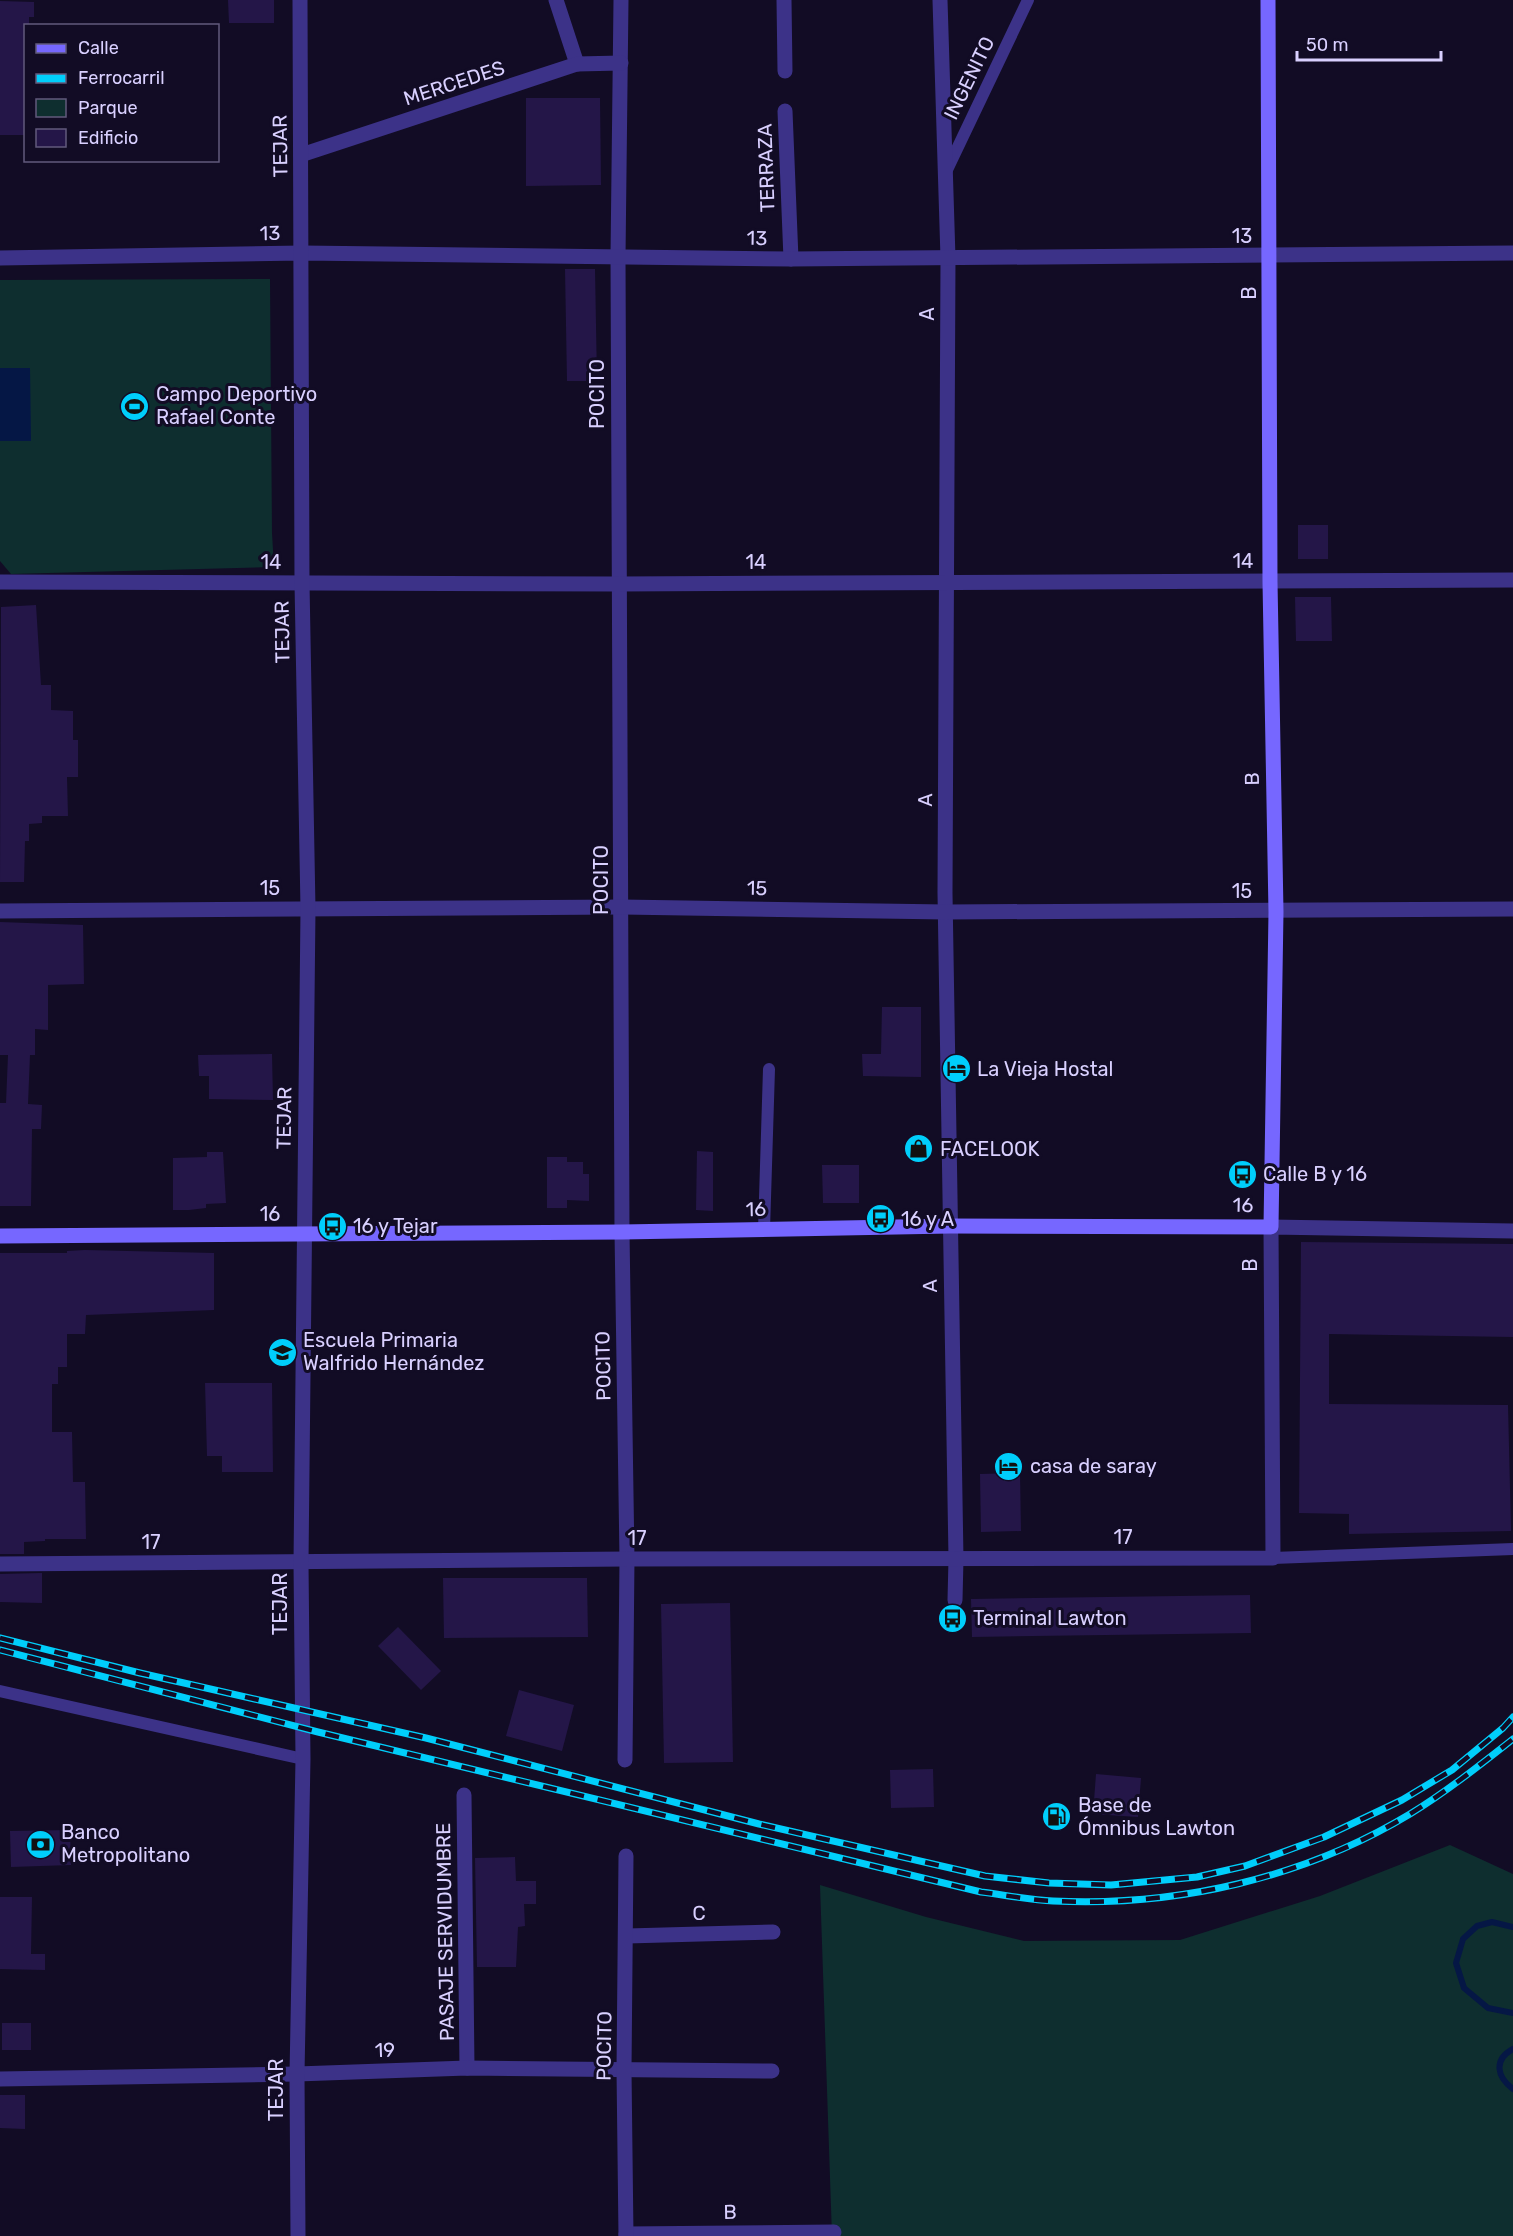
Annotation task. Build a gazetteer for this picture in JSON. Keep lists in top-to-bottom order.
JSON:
{
  "streets": {
    "street": [
      "MERCEDES",
      "TEJAR",
      "TERRAZA",
      "13",
      "B",
      "A",
      "POCITO",
      "14",
      "15",
      "16",
      "17",
      "C",
      "PASAJE SERVIDUMBRE",
      "19"
    ],
    "lane": ["INGENITO"]
  },
  "crossings": [
    ["INGENITO", "A"],
    ["MERCEDES", "TEJAR"],
    ["MERCEDES", "POCITO"],
    ["TEJAR", "13"],
    ["TEJAR", "14"],
    ["TEJAR", "15"],
    ["TEJAR", "16"],
    ["TEJAR", "17"],
    ["TEJAR", "19"],
    ["TERRAZA", "13"],
    ["13", "B"],
    ["13", "A"],
    ["13", "POCITO"],
    ["B", "POCITO"],
    ["B", "14"],
    ["B", "15"],
    ["B", "16"],
    ["B", "17"],
    ["A", "14"],
    ["A", "15"],
    ["A", "16"],
    ["A", "17"],
    ["POCITO", "14"],
    ["POCITO", "15"],
    ["POCITO", "16"],
    ["POCITO", "17"],
    ["POCITO", "C"],
    ["POCITO", "19"],
    ["PASAJE SERVIDUMBRE", "19"]
  ],
  "places": {
    "sports": ["Campo Deportivo Rafael Conte"],
    "hotel": ["La Vieja Hostal", "casa de saray"],
    "shop": ["FACELOOK"],
    "bus stop": [
      "Calle B y 16",
      "16 y A",
      "16 y Tejar",
      "Terminal Lawton"
    ],
    "school or university": ["Escuela Primaria Walfrido Hernández"],
    "fuel station": ["Base de Ómnibus Lawton"],
    "bank": ["Banco Metropolitano"]
  },
  "legend": [
    "Calle",
    "Ferrocarril",
    "Parque",
    "Edificio"
  ],
  "scale_bar": "50 m"
}
